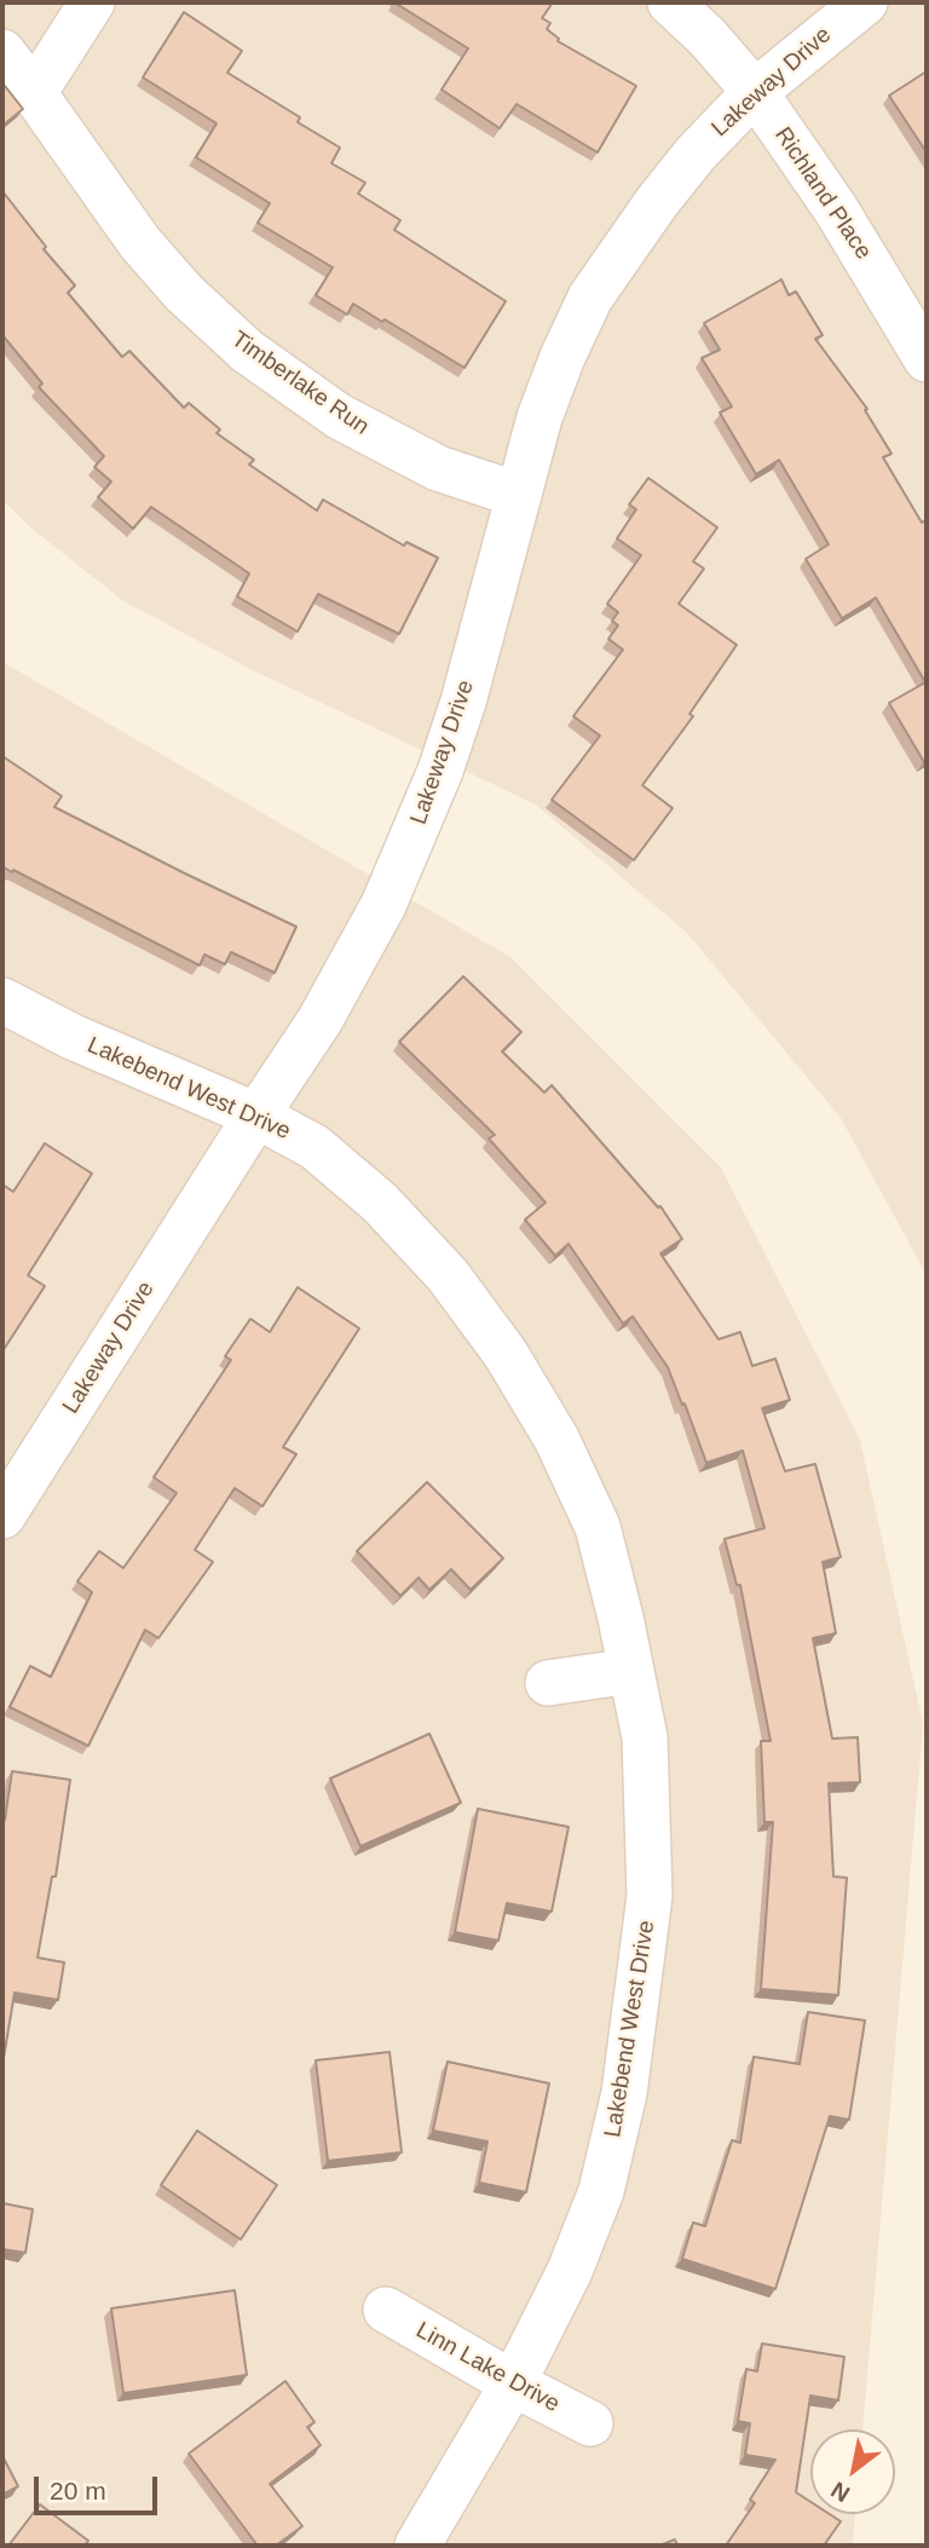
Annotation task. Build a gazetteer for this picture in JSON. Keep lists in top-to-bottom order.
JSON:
{
  "streets": {
    "street": [
      "Lakeway Drive",
      "Richland Place",
      "Timberlake Run",
      "Lakebend West Drive",
      "Linn Lake Drive"
    ]
  },
  "crossings": [
    ["Lakeway Drive", "Richland Place"],
    ["Lakeway Drive", "Timberlake Run"],
    ["Lakeway Drive", "Lakebend West Drive"],
    ["Lakebend West Drive", "Linn Lake Drive"]
  ],
  "scale_bar": "20 m",
  "north": "bottom left"
}
